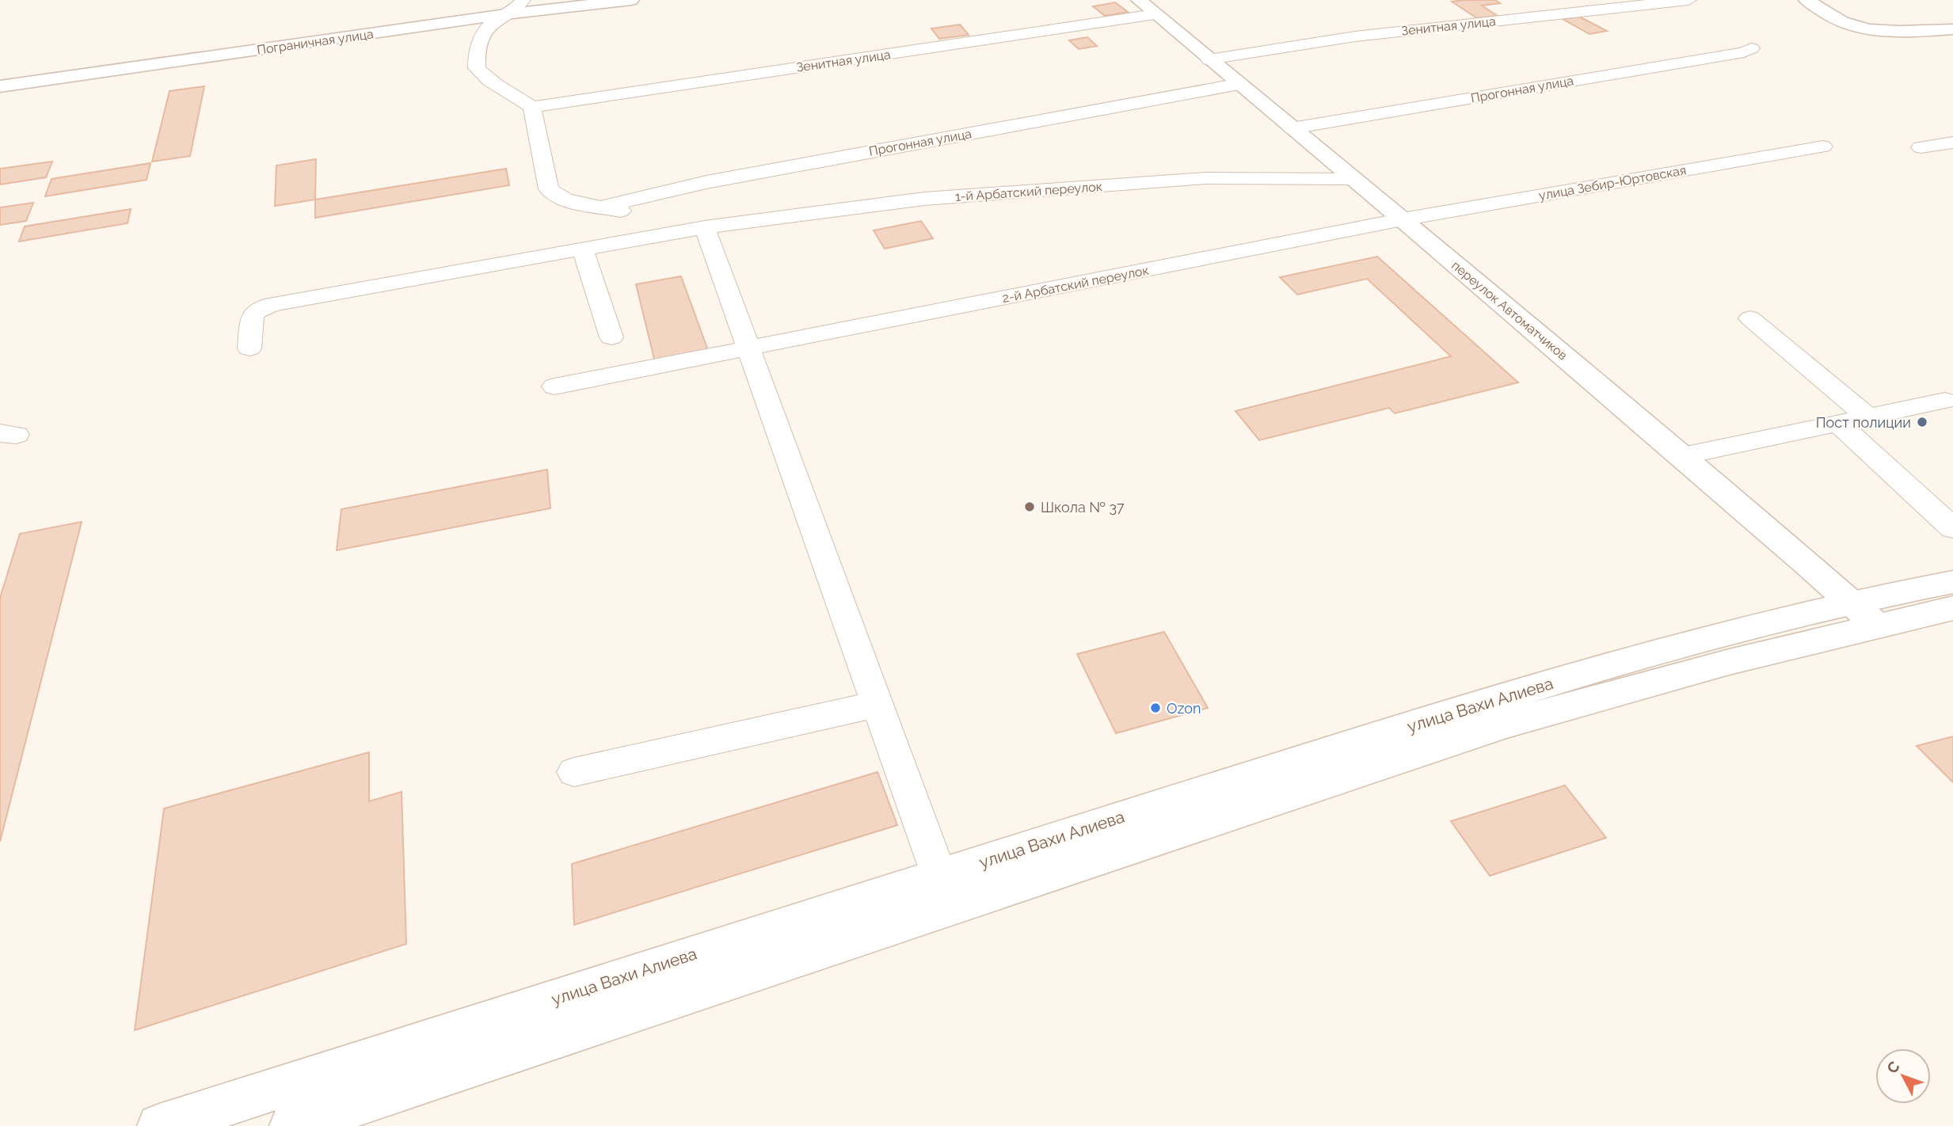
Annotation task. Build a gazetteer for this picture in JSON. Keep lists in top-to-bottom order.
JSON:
{
  "streets": {
    "main road": ["Пограничная улица", "переулок Автоматчиков", "улица Вахи Алиева"],
    "street": [
      "Зенитная улица",
      "Прогонная улица",
      "улица Зебир-Юртовская",
      "1-й Арбатский переулок",
      "2-й Арбатский переулок"
    ]
  },
  "crossings": [
    ["Зенитная улица", "переулок Автоматчиков"],
    ["Прогонная улица", "переулок Автоматчиков"],
    ["улица Зебир-Юртовская", "2-й Арбатский переулок"],
    ["улица Зебир-Юртовская", "переулок Автоматчиков"],
    ["1-й Арбатский переулок", "переулок Автоматчиков"],
    ["2-й Арбатский переулок", "переулок Автоматчиков"],
    ["переулок Автоматчиков", "улица Вахи Алиева"]
  ],
  "places": ["Пост полиции", "Школа № 37", "Ozon"],
  "north": "top left"
}
